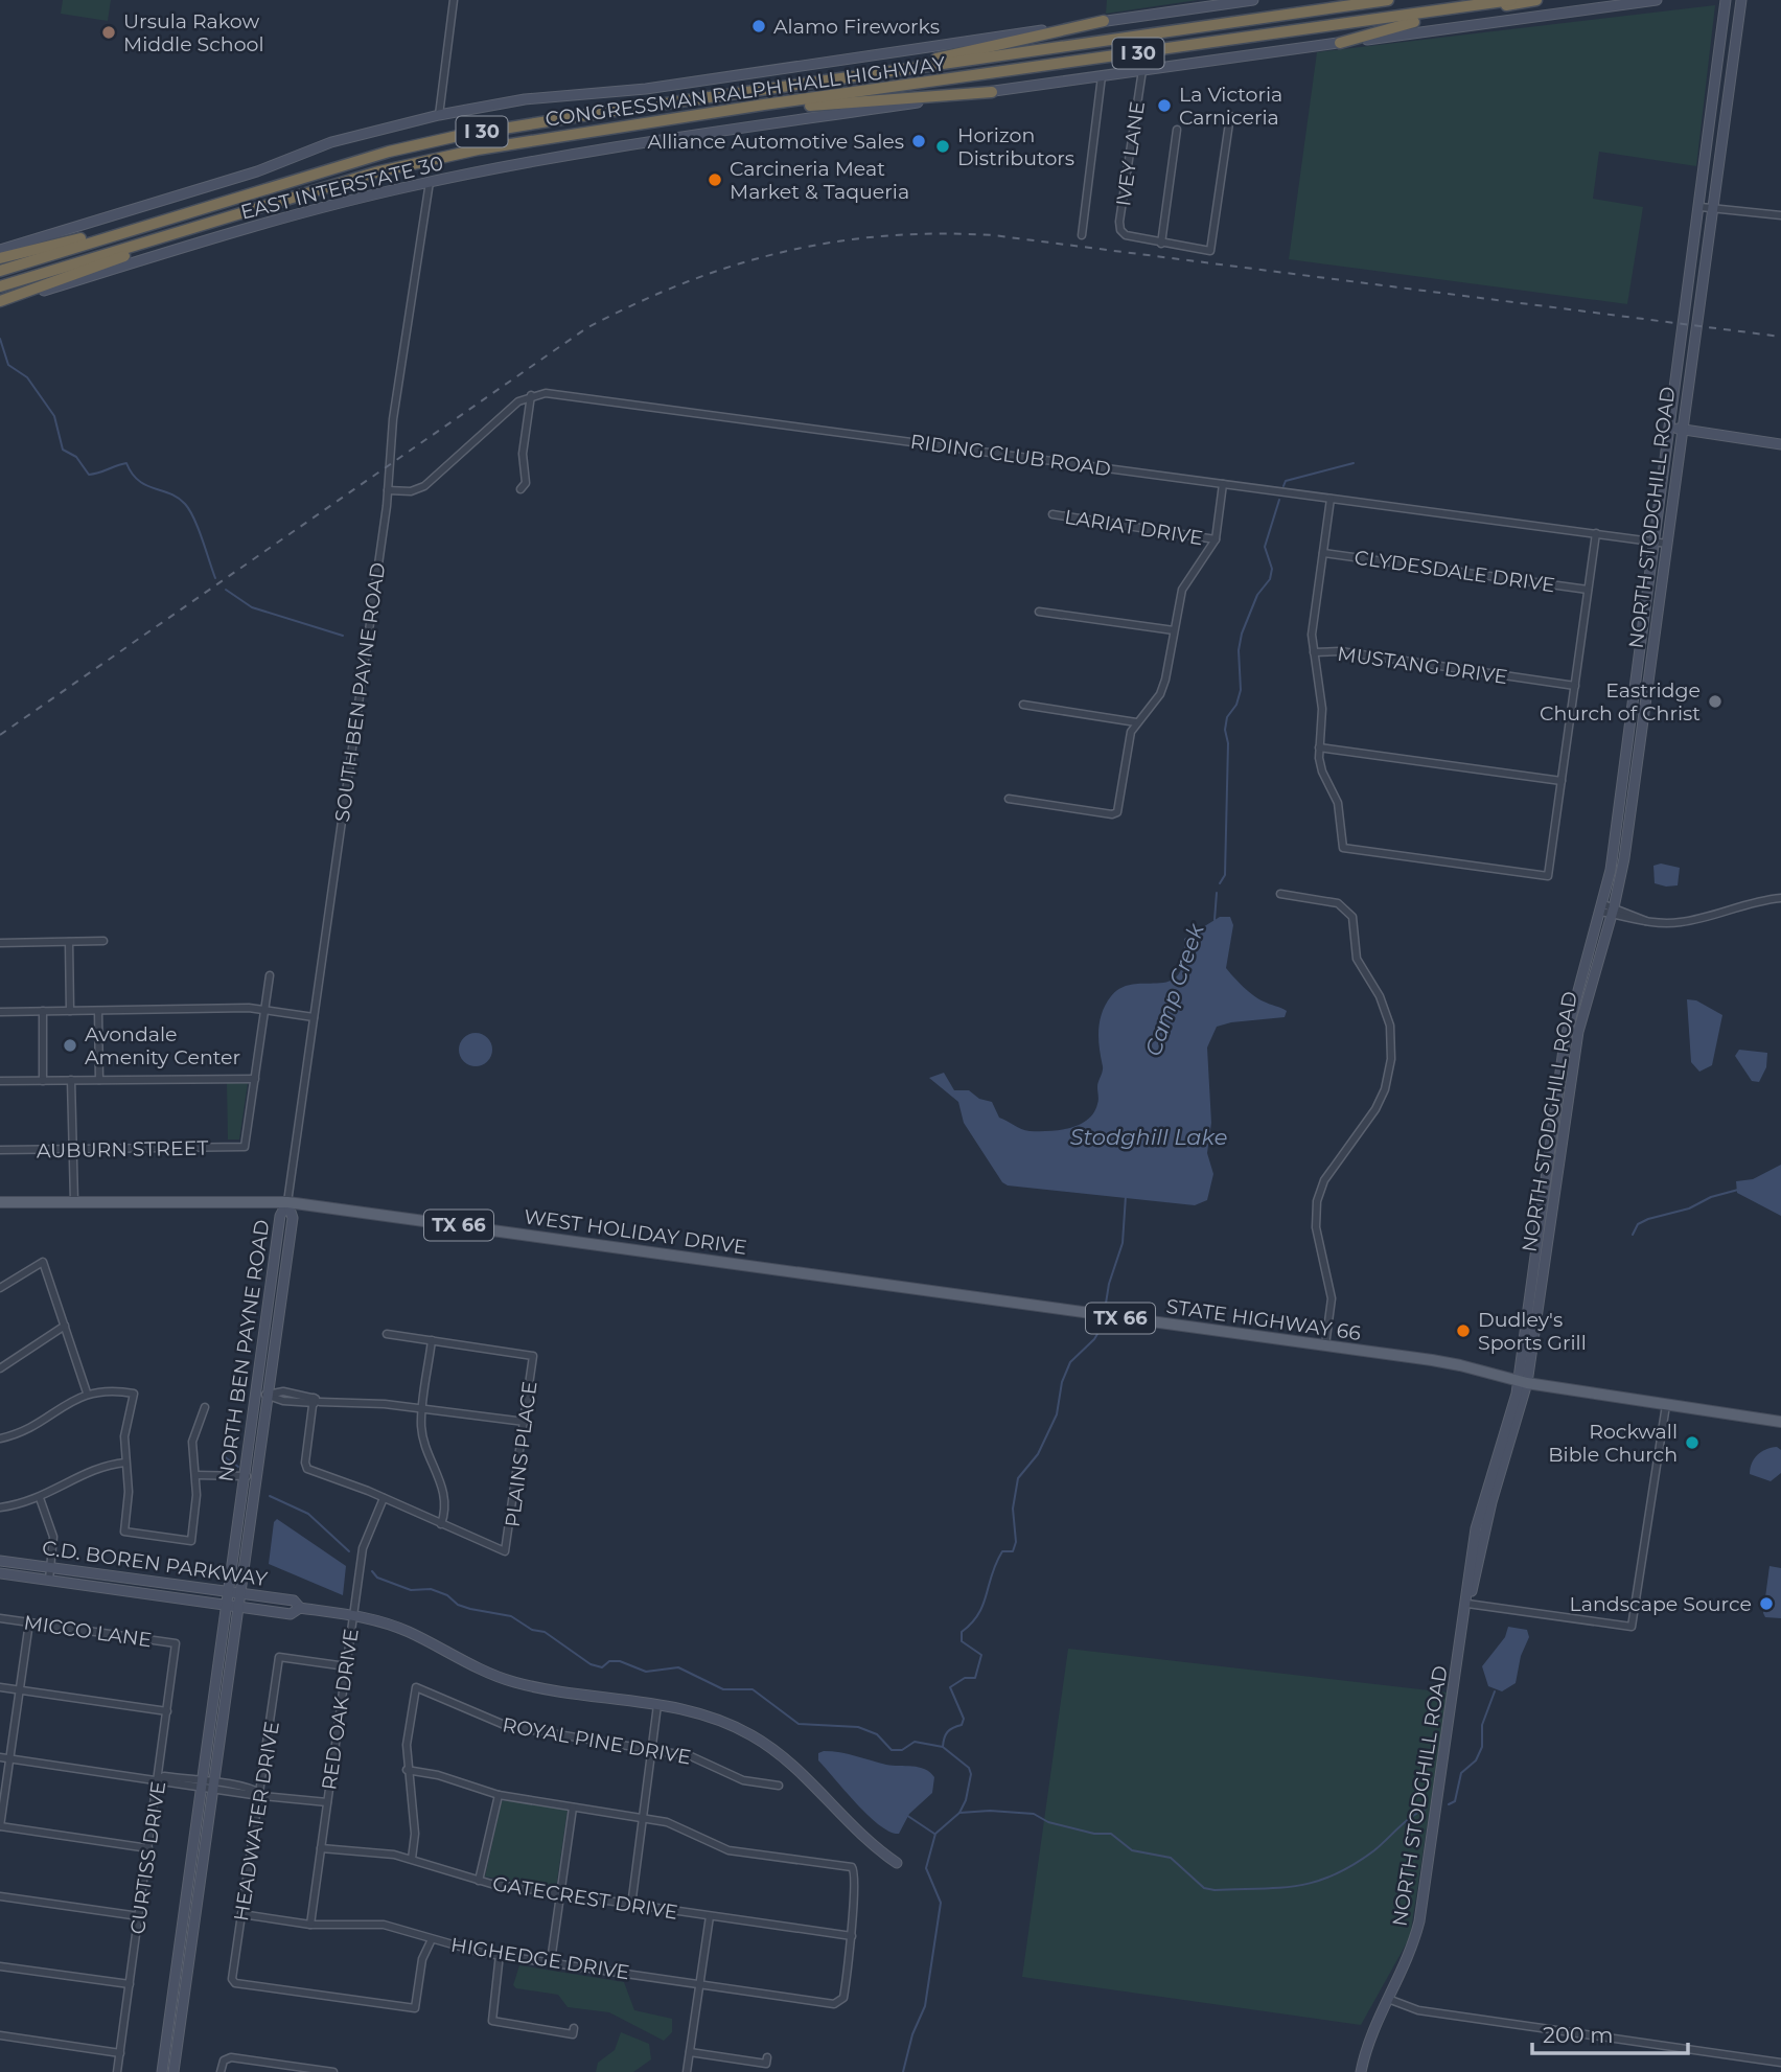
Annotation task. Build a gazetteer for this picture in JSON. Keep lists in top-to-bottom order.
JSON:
{
  "streets": {
    "highway": ["I 30", "CONGRESSMAN RALPH HALL HIGHWAY"],
    "main road": [
      "EAST INTERSTATE 30",
      "NORTH STODGHILL ROAD",
      "TX 66",
      "WEST HOLIDAY DRIVE",
      "STATE HIGHWAY 66",
      "NORTH BEN PAYNE ROAD",
      "C.D. BOREN PARKWAY"
    ],
    "street": [
      "IVEY LANE",
      "RIDING CLUB ROAD",
      "LARIAT DRIVE",
      "CLYDESDALE DRIVE",
      "MUSTANG DRIVE",
      "SOUTH BEN PAYNE ROAD",
      "AUBURN STREET",
      "PLAINS PLACE",
      "MICCO LANE",
      "RED OAK DRIVE",
      "ROYAL PINE DRIVE",
      "HEADWATER DRIVE",
      "CURTISS DRIVE",
      "GATECREST DRIVE",
      "HIGHEDGE DRIVE"
    ]
  },
  "crossings": [
    ["IVEY LANE", "EAST INTERSTATE 30"],
    ["EAST INTERSTATE 30", "SOUTH BEN PAYNE ROAD"],
    ["RIDING CLUB ROAD", "NORTH STODGHILL ROAD"],
    ["NORTH STODGHILL ROAD", "TX 66"],
    ["NORTH STODGHILL ROAD", "STATE HIGHWAY 66"],
    ["SOUTH BEN PAYNE ROAD", "WEST HOLIDAY DRIVE"],
    ["SOUTH BEN PAYNE ROAD", "NORTH BEN PAYNE ROAD"],
    ["TX 66", "STATE HIGHWAY 66"],
    ["WEST HOLIDAY DRIVE", "STATE HIGHWAY 66"],
    ["WEST HOLIDAY DRIVE", "NORTH BEN PAYNE ROAD"],
    ["NORTH BEN PAYNE ROAD", "C.D. BOREN PARKWAY"],
    ["C.D. BOREN PARKWAY", "RED OAK DRIVE"],
    ["MICCO LANE", "CURTISS DRIVE"],
    ["RED OAK DRIVE", "HEADWATER DRIVE"],
    ["RED OAK DRIVE", "GATECREST DRIVE"],
    ["RED OAK DRIVE", "HIGHEDGE DRIVE"],
    ["HEADWATER DRIVE", "HIGHEDGE DRIVE"],
    ["GATECREST DRIVE", "HIGHEDGE DRIVE"]
  ],
  "water": ["Camp Creek", "Stodghill Lake"],
  "places": [
    "Alamo Fireworks",
    "Ursula Rakow Middle School",
    "La Victoria Carniceria",
    "Alliance Automotive Sales",
    "Horizon Distributors",
    "Carcineria Meat Market & Taqueria",
    "Eastridge Church of Christ",
    "Avondale Amenity Center",
    "Dudley's Sports Grill",
    "Rockwall Bible Church",
    "Landscape Source"
  ],
  "scale_bar": "200 m"
}
